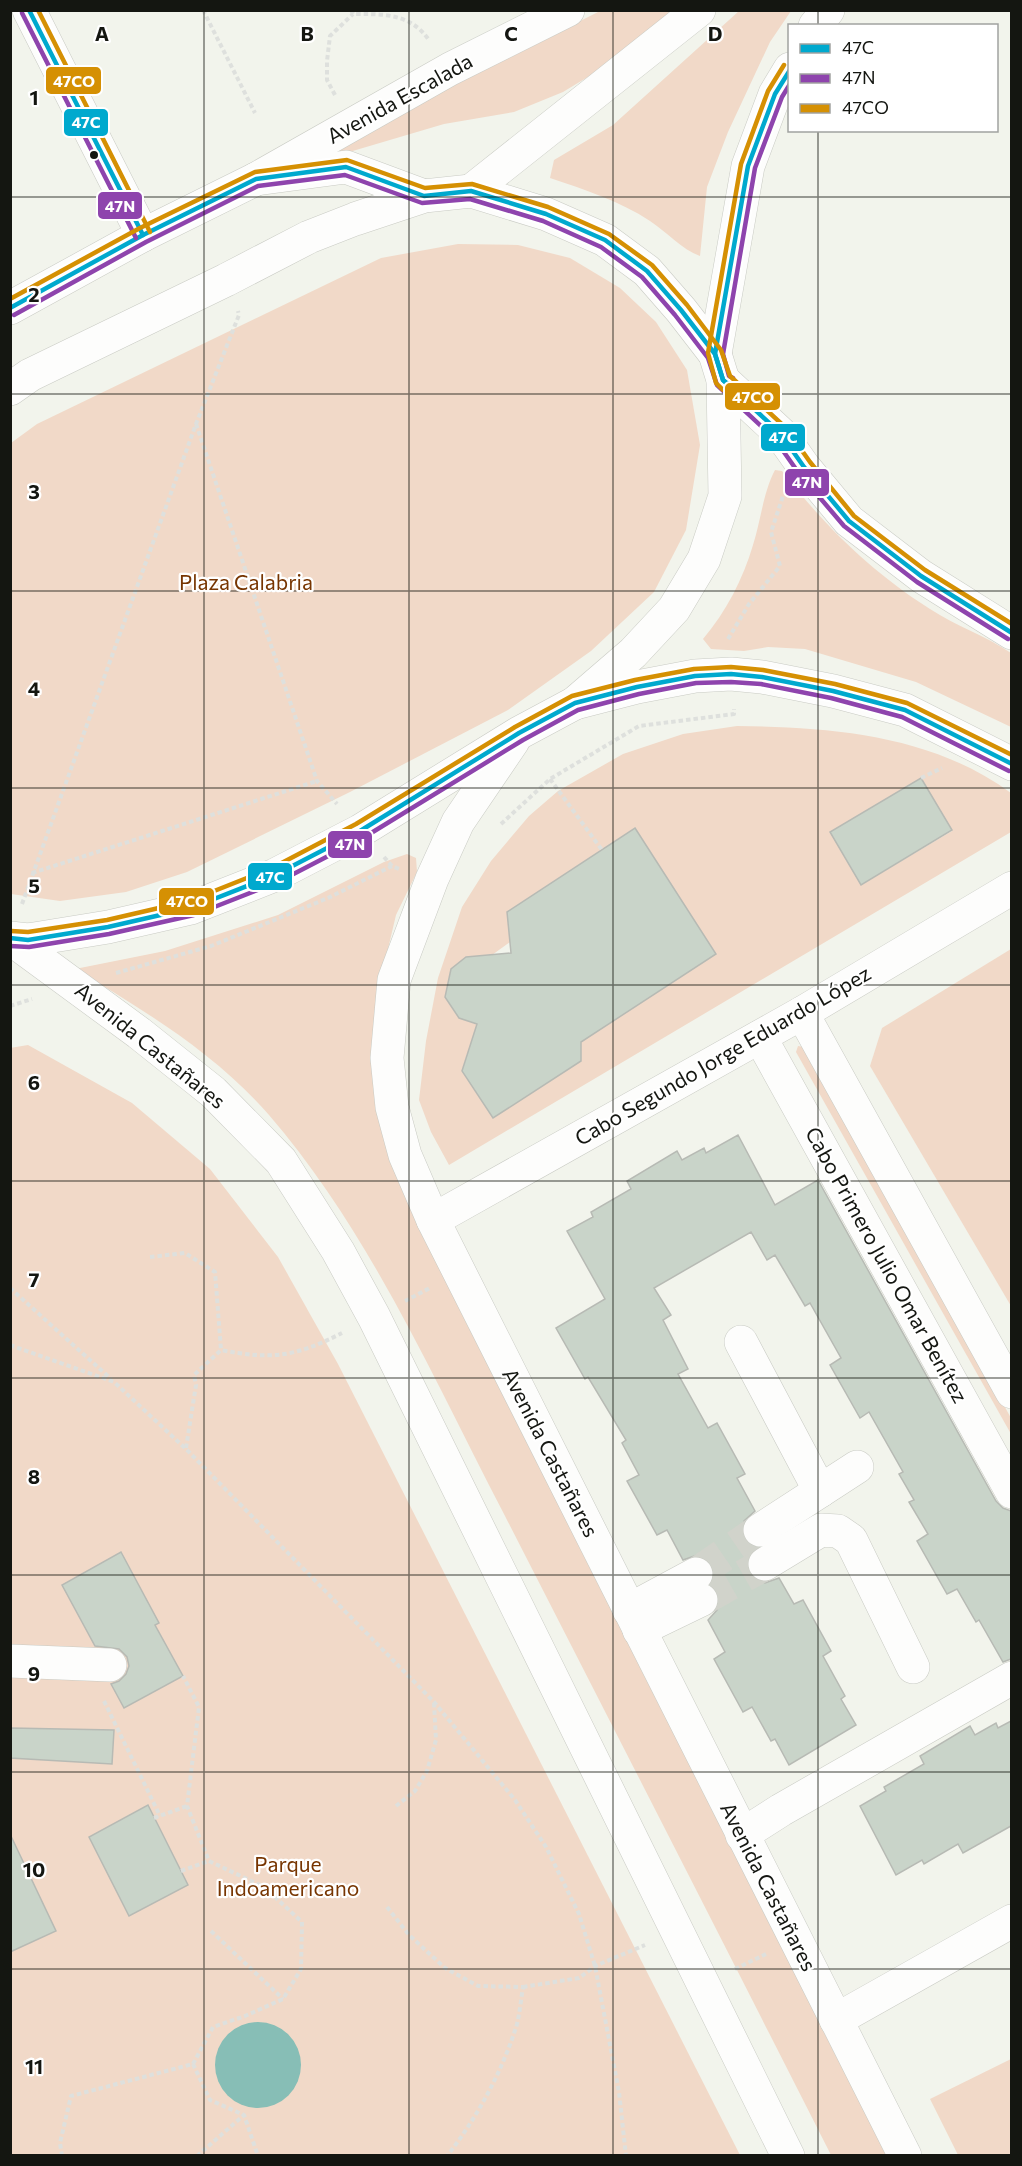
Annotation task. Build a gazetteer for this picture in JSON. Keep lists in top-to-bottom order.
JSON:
{
  "streets": {
    "main road": [
      "Avenida Escalada",
      "Avenida Castañares",
      "Cabo Segundo Jorge Eduardo López",
      "Cabo Primero Julio Omar Benítez"
    ]
  },
  "crossings": [
    ["Avenida Castañares", "Cabo Segundo Jorge Eduardo López"],
    ["Cabo Segundo Jorge Eduardo López", "Cabo Primero Julio Omar Benítez"]
  ],
  "parks": ["Plaza Calabria", "Parque Indoamericano"],
  "lines": ["transit line 47C", "transit line 47CO", "transit line 47N"],
  "legend": ["47C", "47N", "47CO"],
  "grid": {
    "columns": [
      "A",
      "B",
      "C",
      "D"
    ],
    "rows": [
      "1",
      "2",
      "3",
      "4",
      "5",
      "6",
      "7",
      "8",
      "9",
      "10",
      "11"
    ]
  }
}
